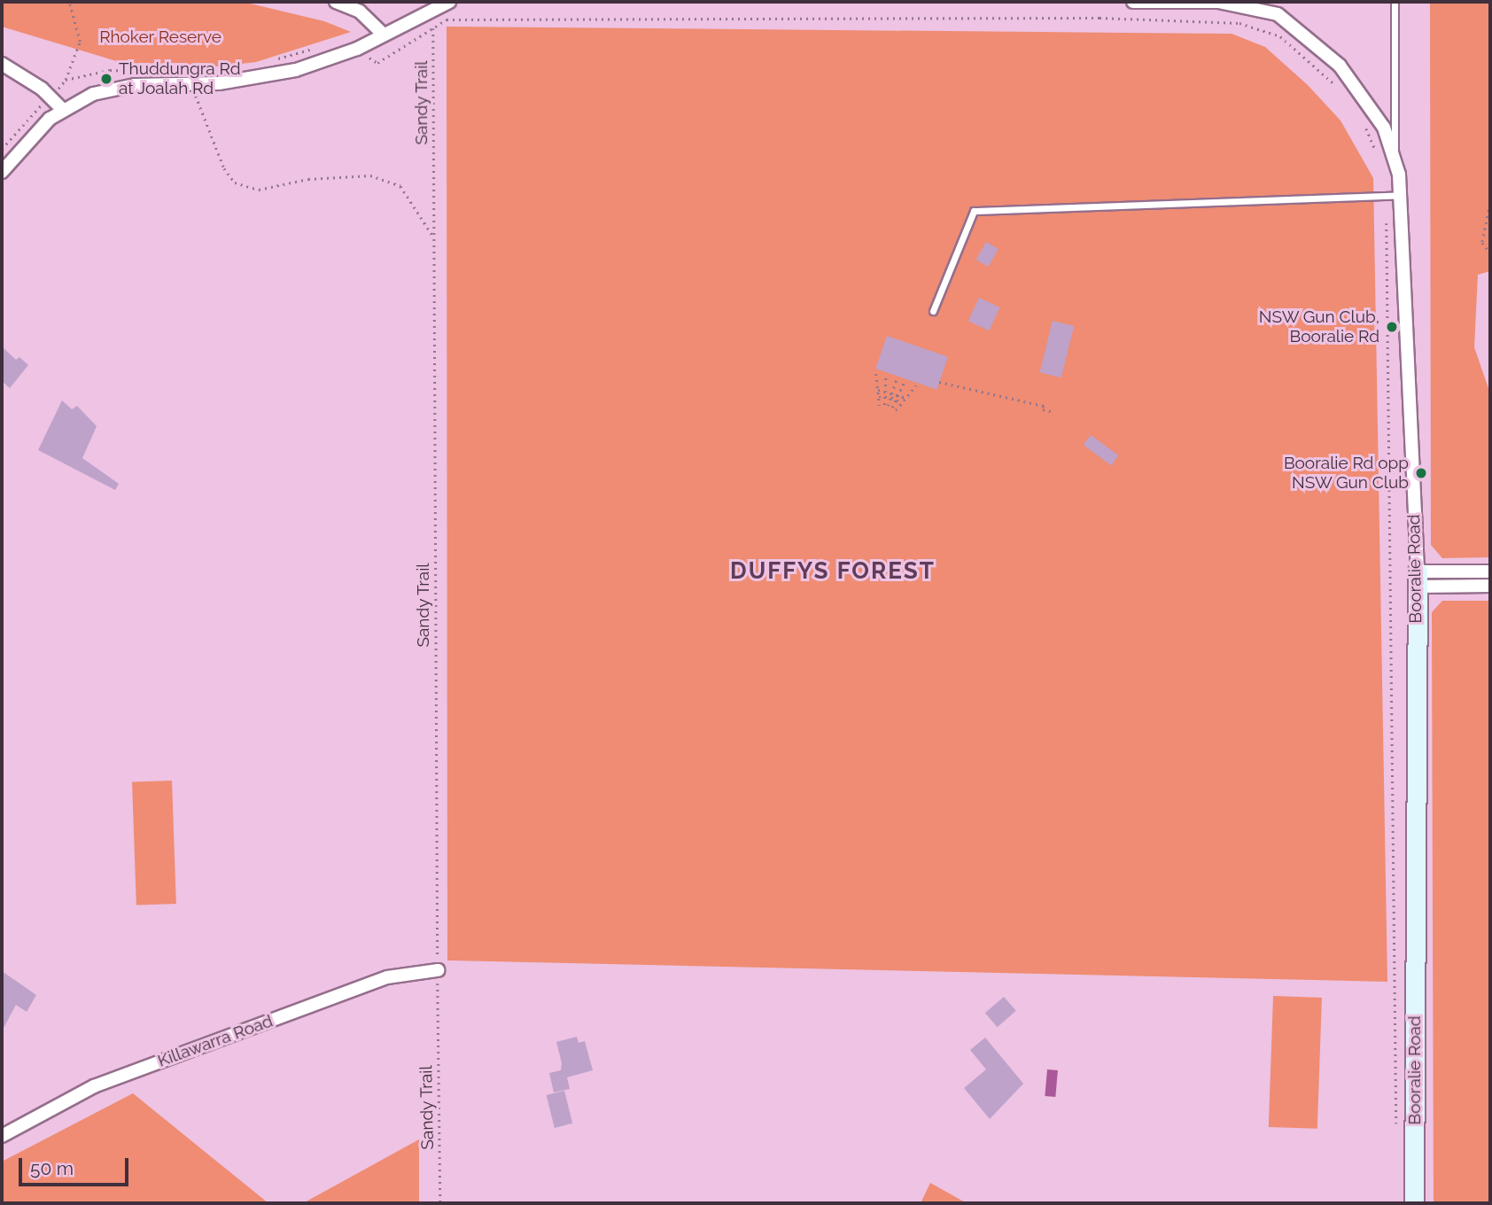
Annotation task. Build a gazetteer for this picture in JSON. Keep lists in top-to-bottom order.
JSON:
{
  "streets": {
    "street": ["Booralie Road", "Killawarra Road"],
    "path": ["Sandy Trail"]
  },
  "crossings": [
    ["Sandy Trail", "Killawarra Road"]
  ],
  "districts": ["DUFFYS FOREST"],
  "parks": ["Rhoker Reserve"],
  "places": ["Thuddungra Rd at Joalah Rd", "NSW Gun Club, Booralie Rd", "Booralie Rd opp NSW Gun Club"],
  "scale_bar": "50 m"
}
